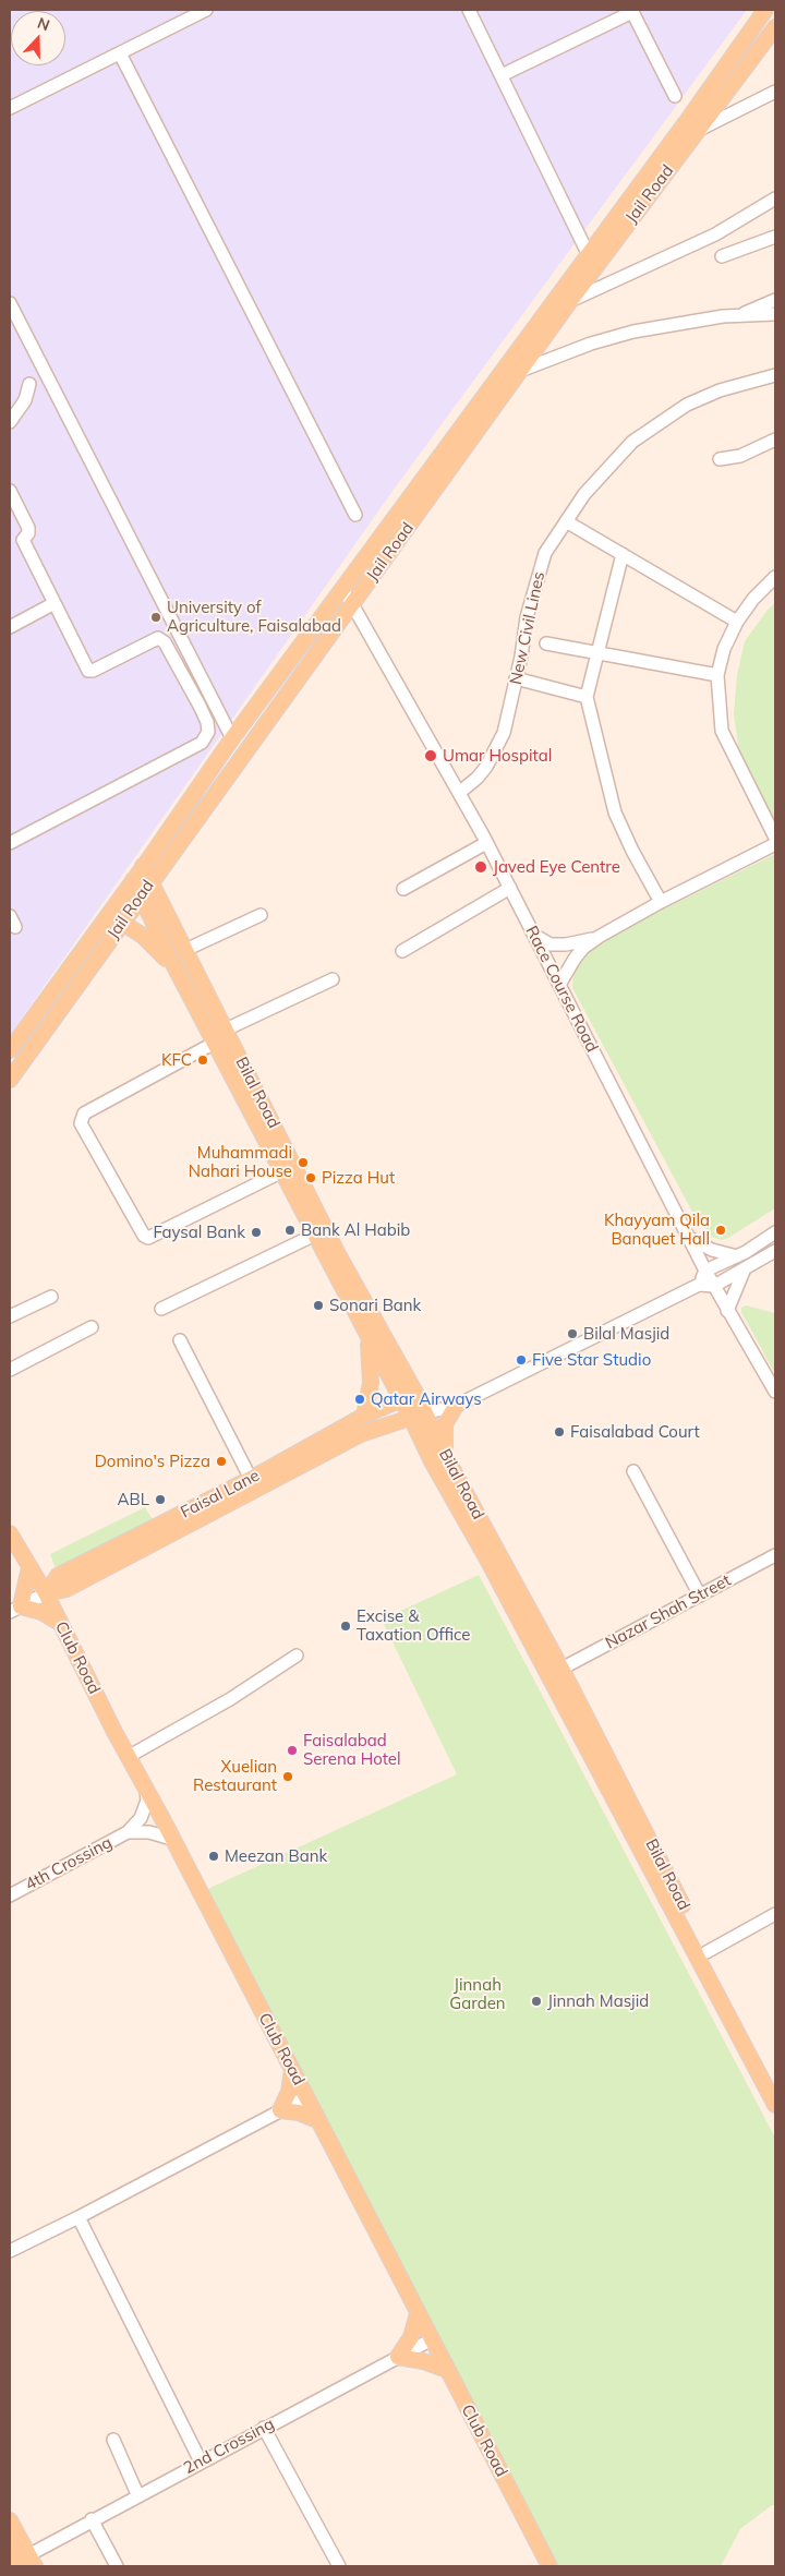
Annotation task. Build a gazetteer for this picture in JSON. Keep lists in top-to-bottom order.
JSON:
{
  "streets": {
    "main road": [
      "Jail Road",
      "Bilal Road",
      "Faisal Lane",
      "Club Road"
    ],
    "street": [
      "New Civil Lines",
      "Race Course Road",
      "Nazar Shah Street",
      "4th Crossing",
      "2nd Crossing"
    ]
  },
  "crossings": [
    ["Jail Road", "Race Course Road"],
    ["Jail Road", "Bilal Road"],
    ["New Civil Lines", "Race Course Road"],
    ["Bilal Road", "Faisal Lane"],
    ["Bilal Road", "Nazar Shah Street"],
    ["Faisal Lane", "Club Road"],
    ["Club Road", "2nd Crossing"]
  ],
  "parks": ["Jinnah Garden"],
  "places": [
    "University of Agriculture, Faisalabad",
    "Umar Hospital",
    "Javed Eye Centre",
    "KFC",
    "Muhammadi Nahari House",
    "Pizza Hut",
    "Bank Al Habib",
    "Khayyam Qila Banquet Hall",
    "Faysal Bank",
    "Sonari Bank",
    "Bilal Masjid",
    "Five Star Studio",
    "Qatar Airways",
    "Faisalabad Court",
    "Domino's Pizza",
    "ABL",
    "Excise & Taxation Office",
    "Faisalabad Serena Hotel",
    "Xuelian Restaurant",
    "Meezan Bank",
    "Jinnah Masjid"
  ],
  "north": "top"
}
